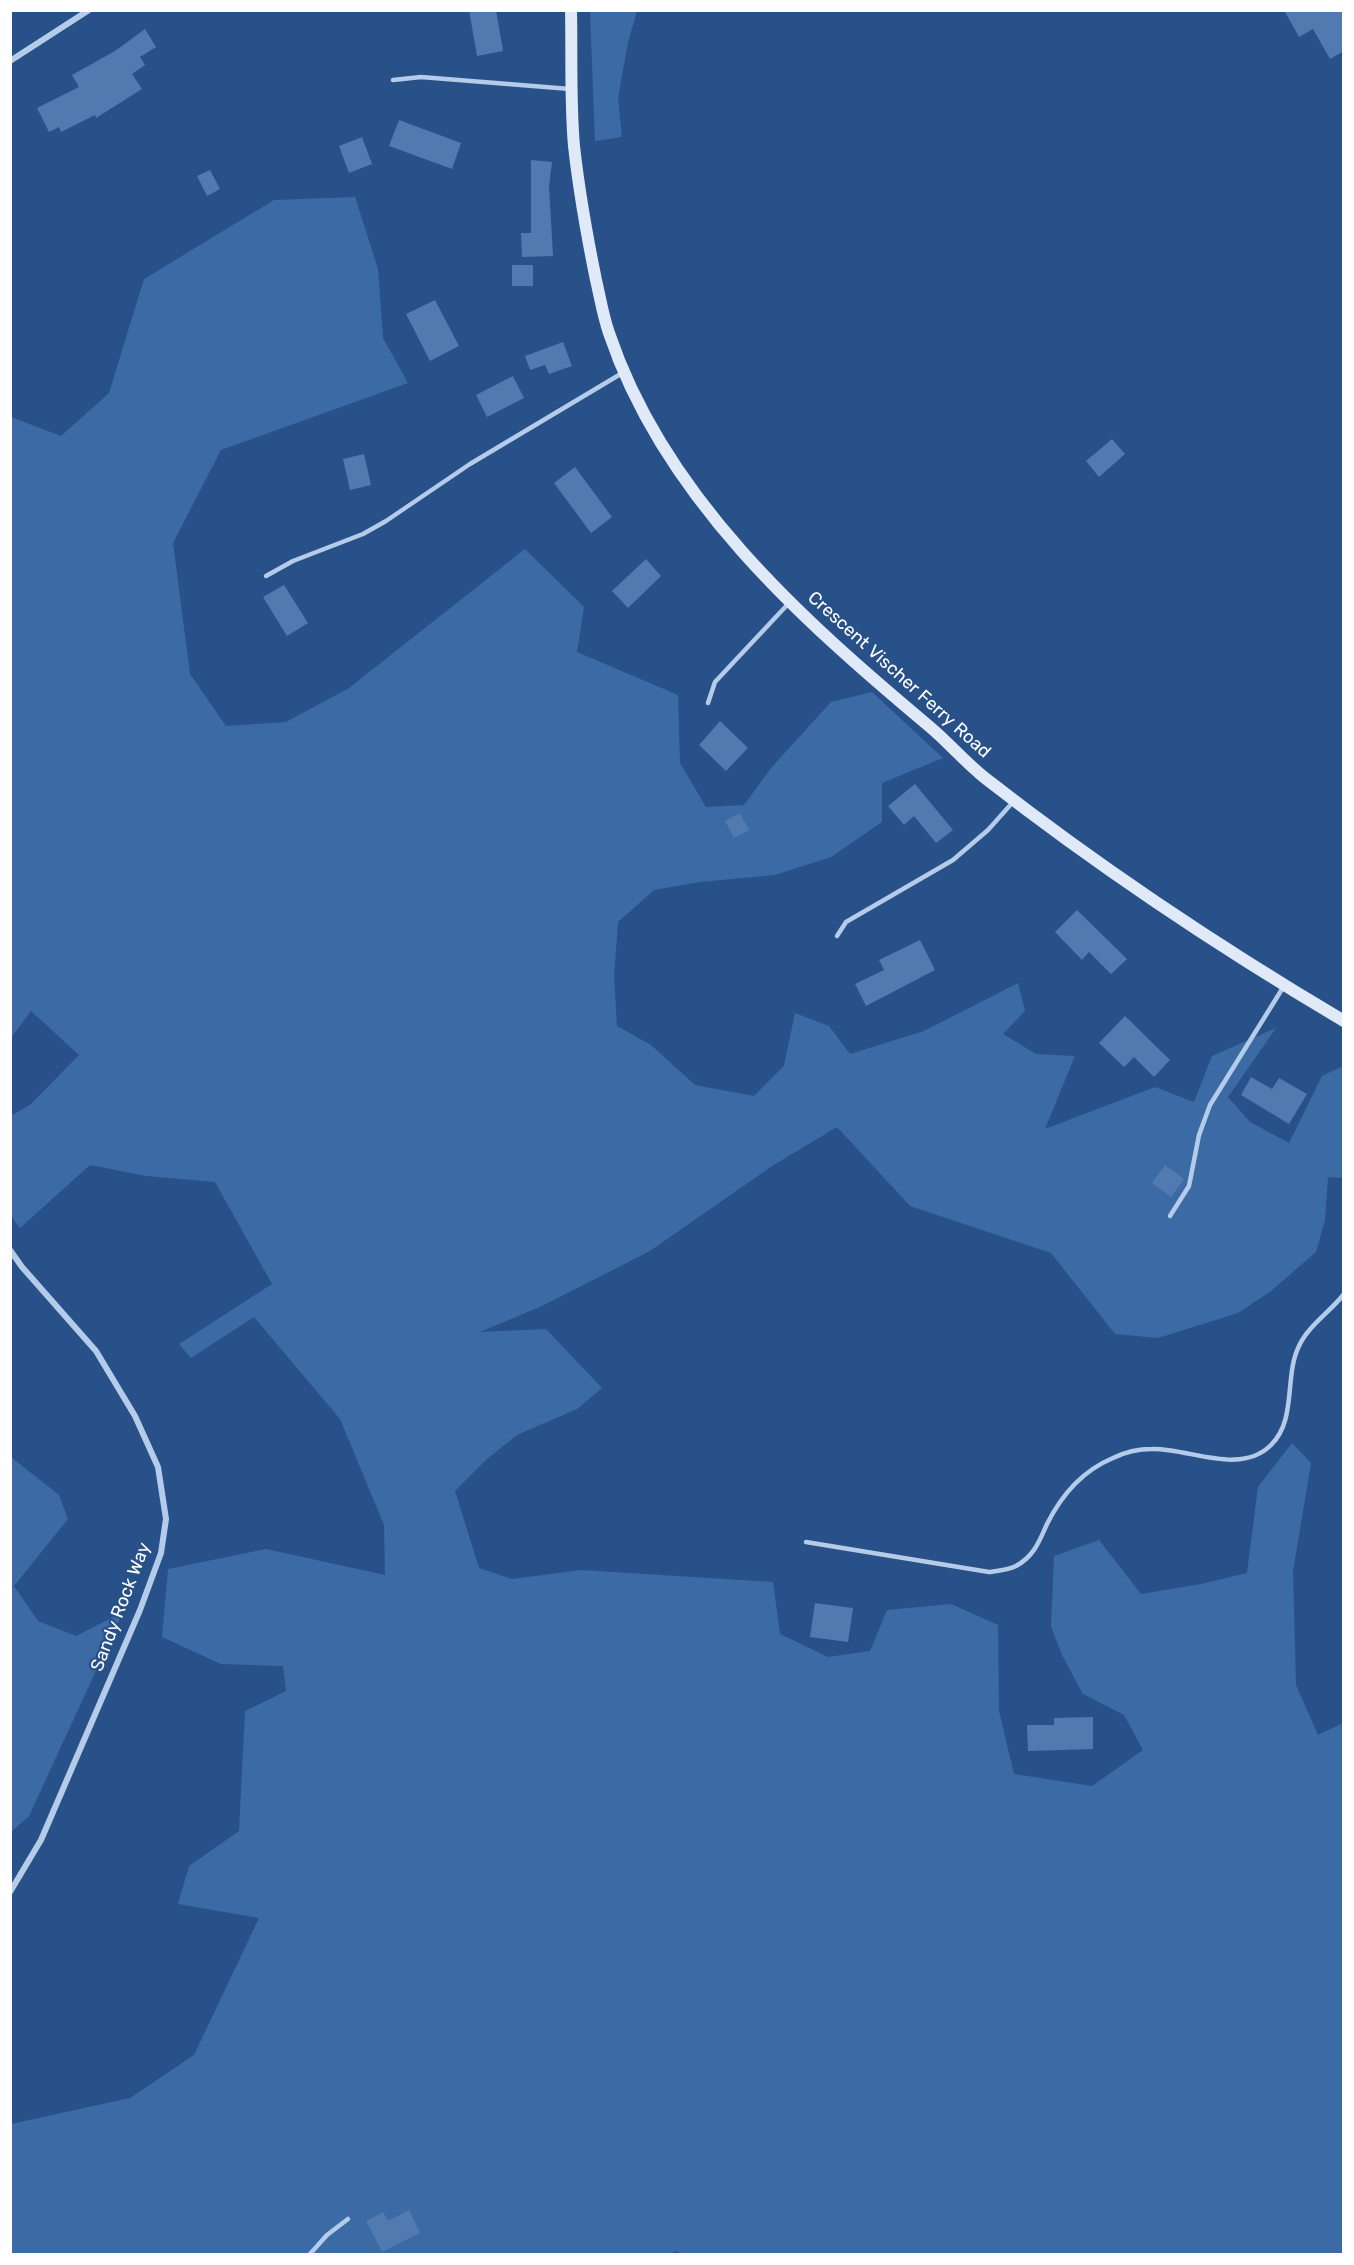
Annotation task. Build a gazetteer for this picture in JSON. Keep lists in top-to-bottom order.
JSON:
{
  "streets": {
    "main road": ["Crescent Vischer Ferry Road"],
    "street": ["Sandy Rock Way"]
  }
}
